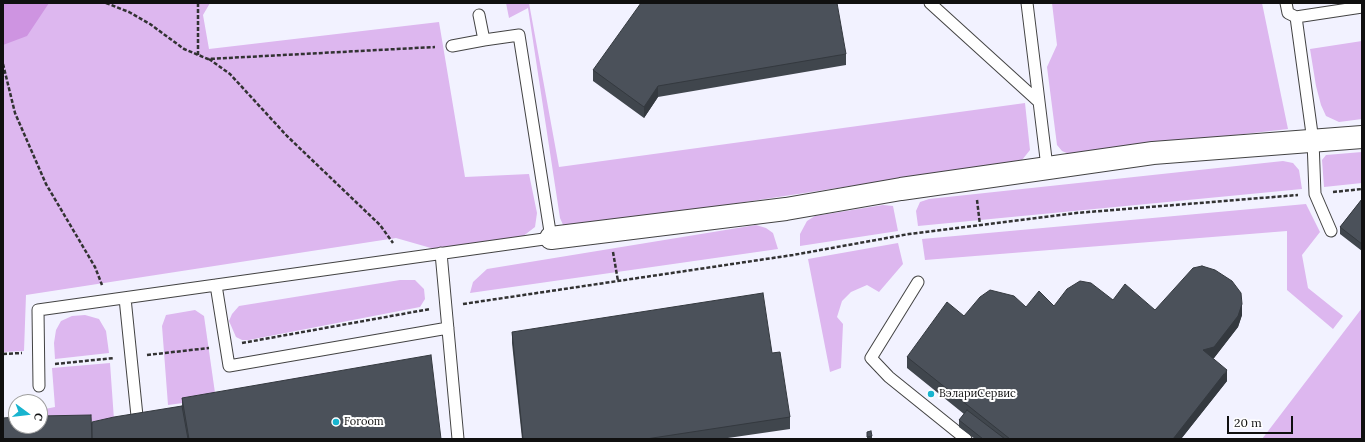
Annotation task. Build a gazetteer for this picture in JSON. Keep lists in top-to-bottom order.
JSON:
{
  "places": ["ВэлариСервис", "Foroom"],
  "scale_bar": "20 m",
  "north": "right"
}
